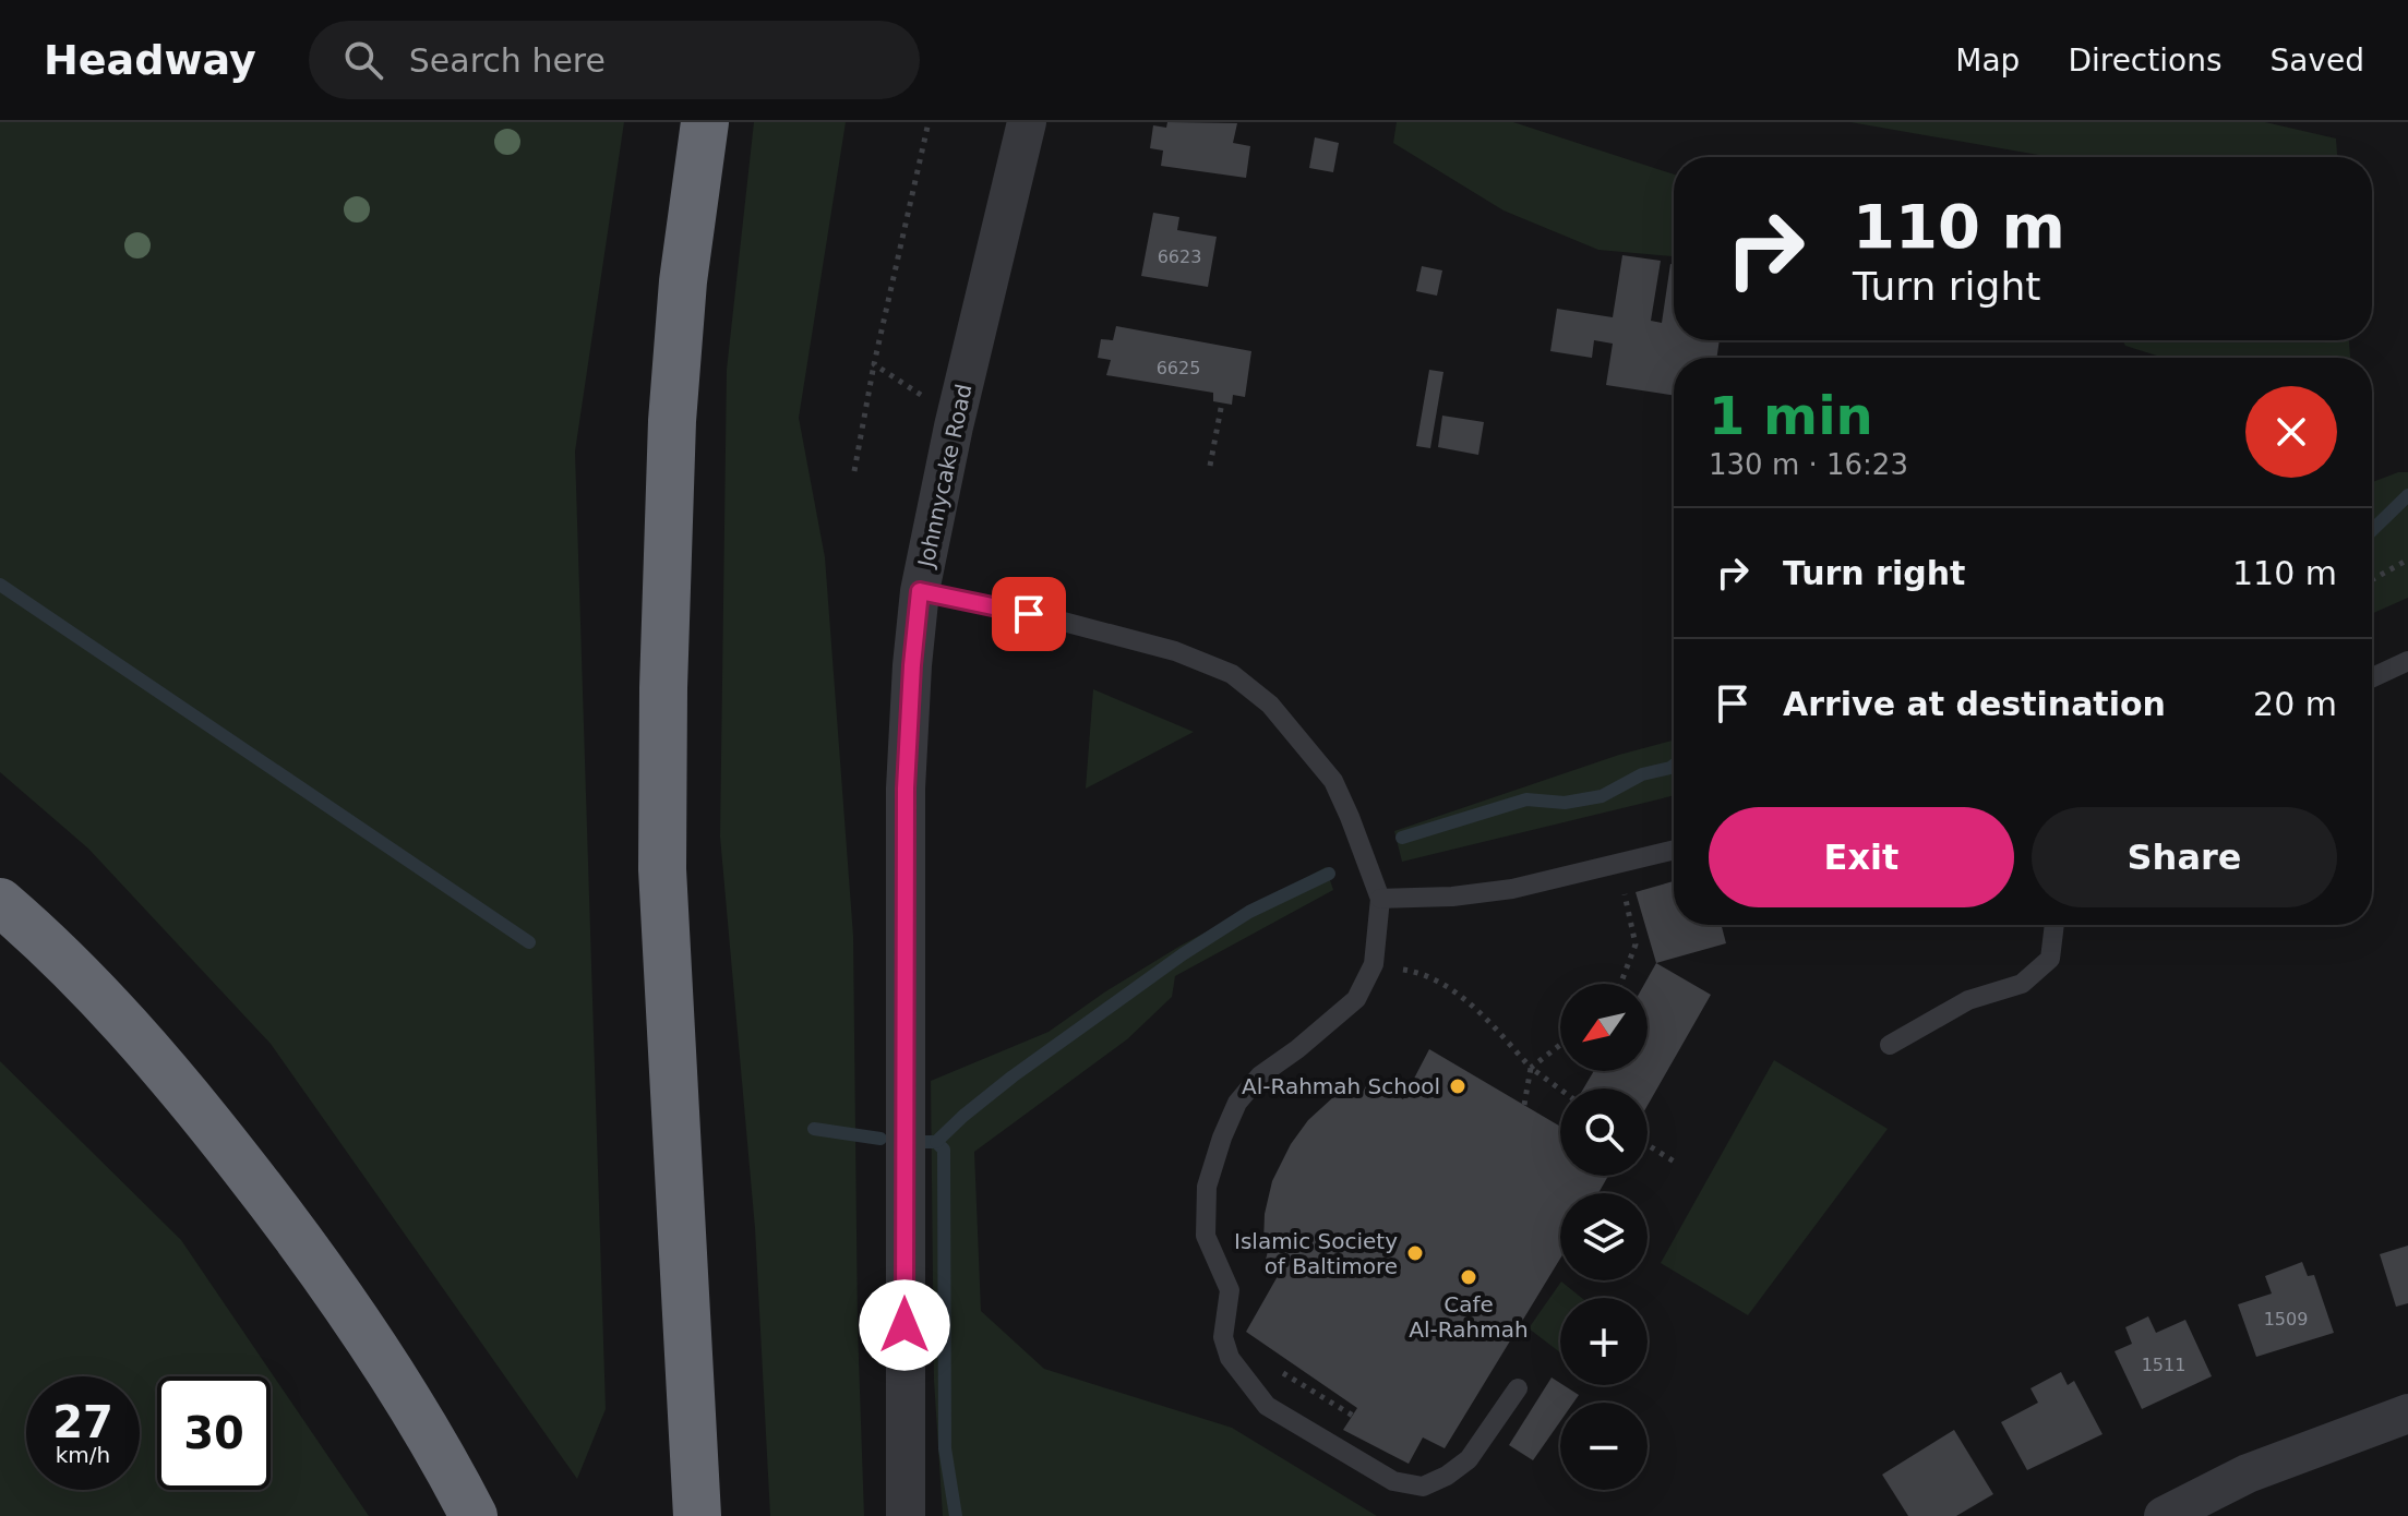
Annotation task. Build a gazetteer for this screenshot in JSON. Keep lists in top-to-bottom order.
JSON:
{
  "streets": {
    "street": ["Johnnycake Road"]
  },
  "places": ["Al-Rahmah School", "Islamic Society of Baltimore", "Cafe Al-Rahmah"],
  "house_numbers": [
    "6623",
    "6625",
    "1509",
    "1511"
  ],
  "north": "bottom left",
  "page": {
    "header": "Headway",
    "search": "Search here",
    "nav": ["Map", "Directions", "Saved"],
    "turn": ["110 m", "Turn right"],
    "heading": ["1 min", "130 m · 16:23"],
    "list": [
      {
        "name": "Turn right",
        "value": "110 m"
      },
      {
        "name": "Arrive at destination",
        "value": "20 m"
      }
    ],
    "buttons": ["Exit", "Share"],
    "map_buttons": ["+", "−"],
    "speed": "27 km/h",
    "limit": "30"
  }
}
